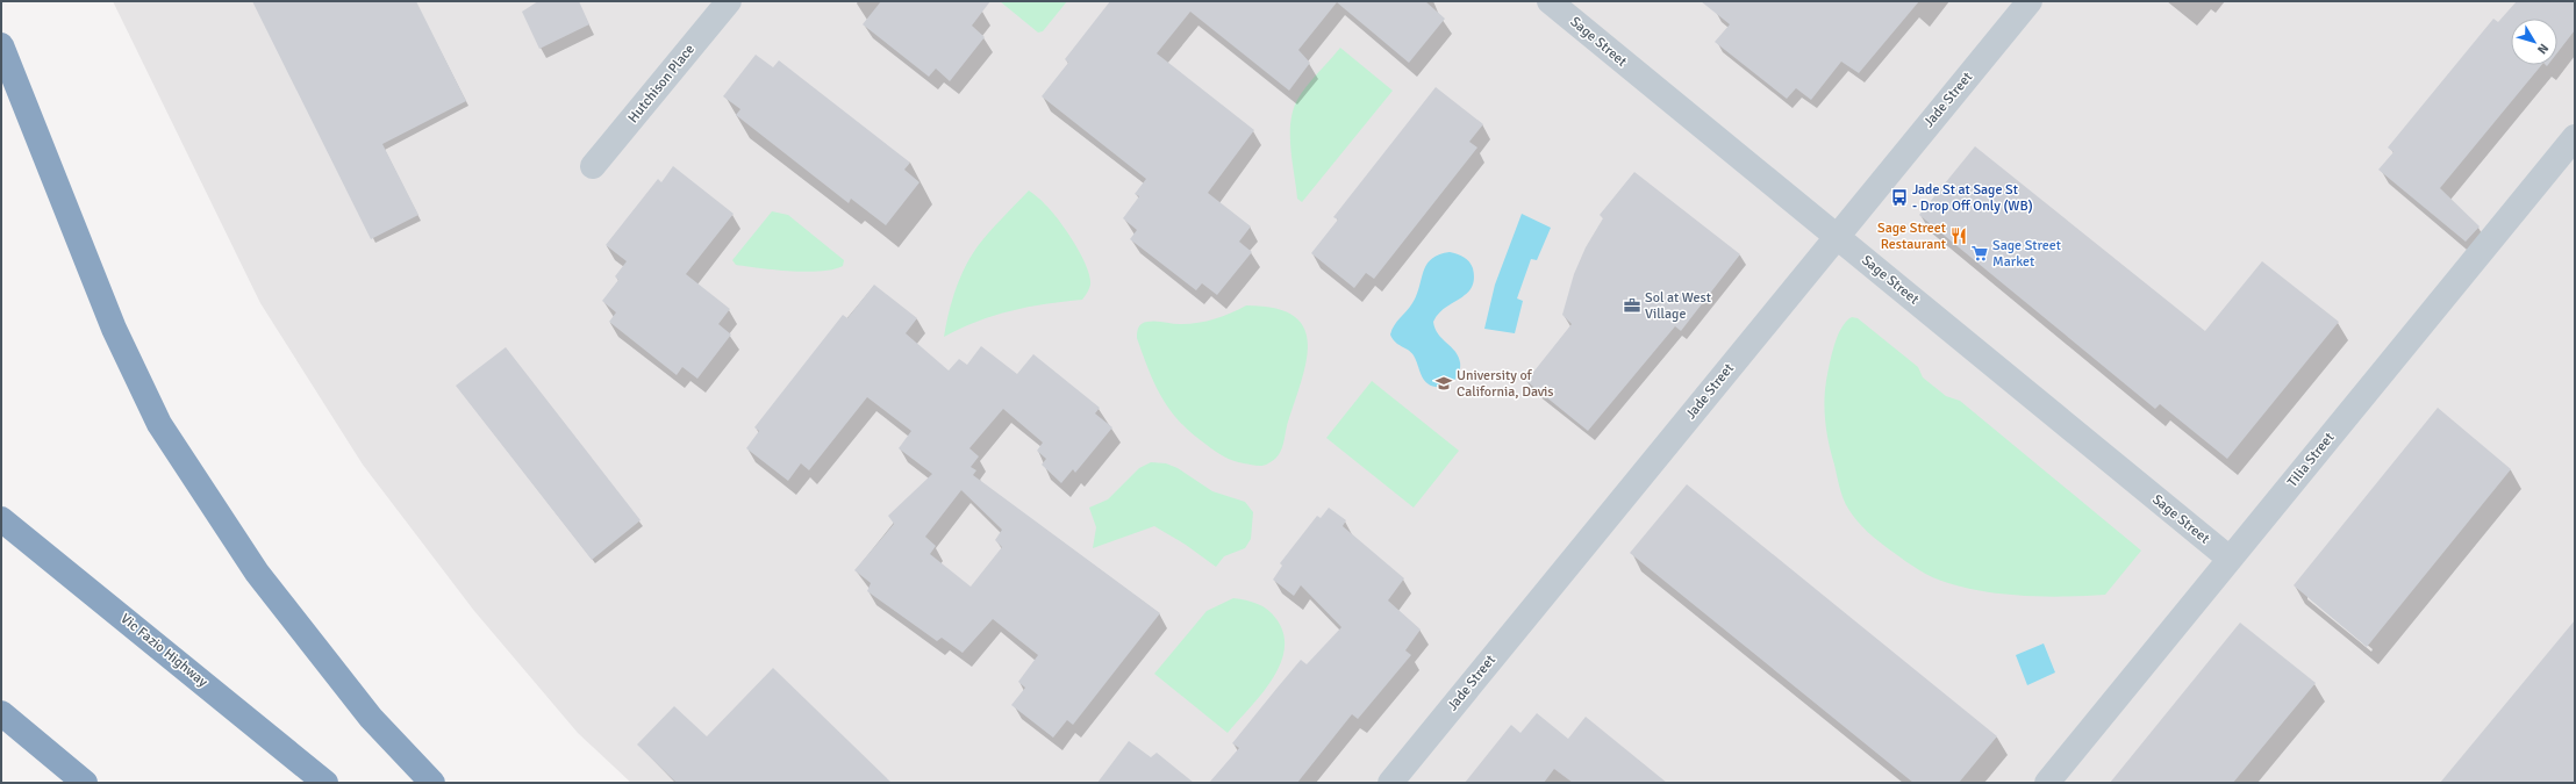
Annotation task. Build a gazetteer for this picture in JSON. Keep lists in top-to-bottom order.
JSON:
{
  "streets": {
    "highway": ["Vic Fazio Highway"],
    "street": [
      "Sage Street",
      "Hutchison Place",
      "Jade Street",
      "Tilia Street"
    ]
  },
  "crossings": [
    ["Sage Street", "Jade Street"],
    ["Sage Street", "Tilia Street"]
  ],
  "places": {
    "bus stop": ["Jade St at Sage St - Drop Off Only (WB)"],
    "restaurant": ["Sage Street Restaurant"],
    "supermarket": ["Sage Street Market"],
    "office": ["Sol at West Village"],
    "school or university": ["University of California, Davis"]
  },
  "north": "bottom right"
}
